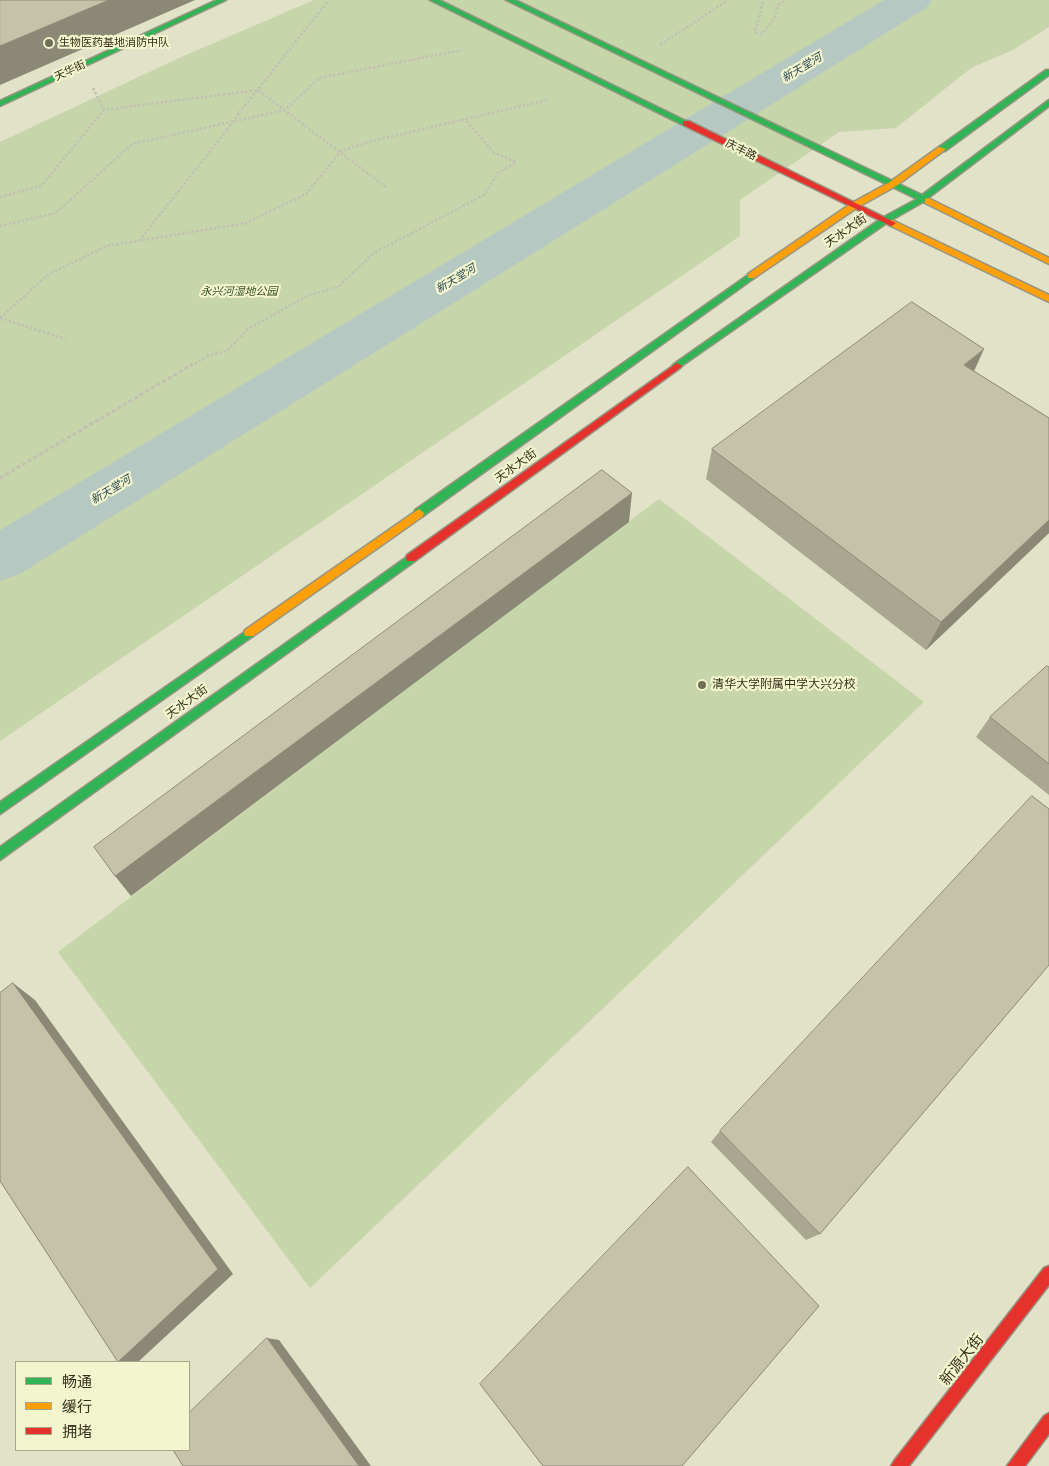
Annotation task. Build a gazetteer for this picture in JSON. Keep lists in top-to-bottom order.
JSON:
{
  "streets": {
    "main road": [
      "天华街",
      "庆丰路",
      "天水大街",
      "新源大街"
    ]
  },
  "crossings": [
    ["庆丰路", "天水大街"]
  ],
  "water": ["新天堂河"],
  "parks": ["永兴河湿地公园"],
  "places": ["生物医药基地消防中队", "清华大学附属中学大兴分校"],
  "legend": ["畅通", "缓行", "拥堵"]
}
